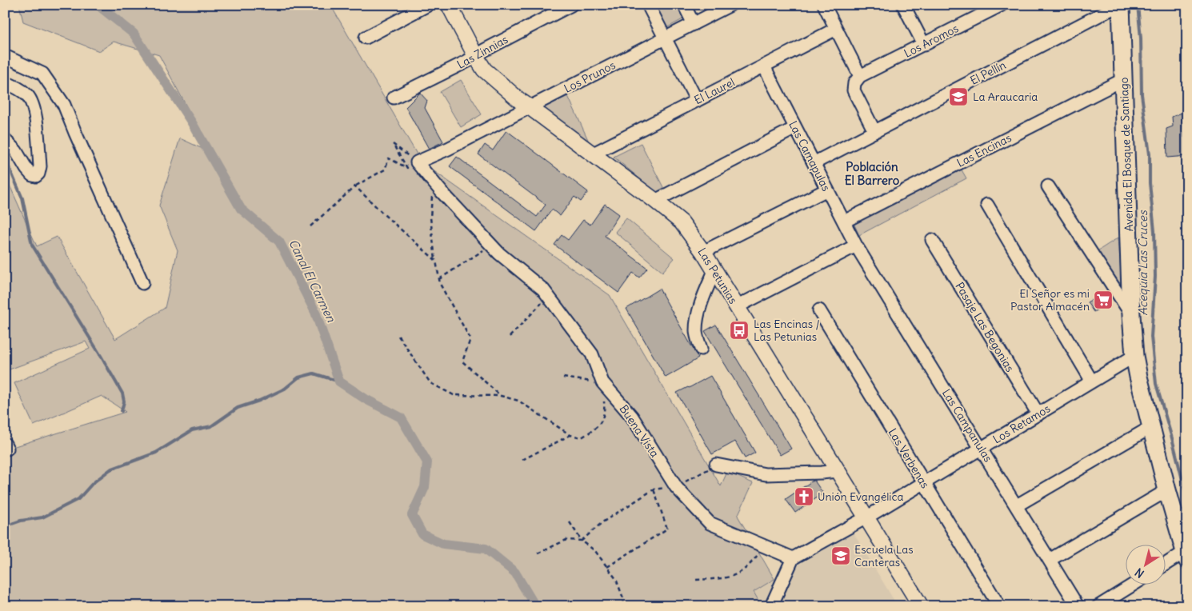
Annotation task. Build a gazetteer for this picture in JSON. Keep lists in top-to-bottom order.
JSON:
{
  "streets": {
    "main road": ["Avenida El Bosque de Santiago"],
    "street": [
      "Los Aromos",
      "Las Zinnias",
      "El Pellín",
      "Los Prunos",
      "El Laurel",
      "Las Encinas",
      "Las Camapulas",
      "Las Petunias",
      "Pasaje Las Begonias",
      "Los Retamos",
      "Las Campanulas",
      "Buena Vista",
      "Las Verbenas"
    ]
  },
  "crossings": [
    ["Las Zinnias", "Las Petunias"],
    ["El Pellín", "Avenida El Bosque de Santiago"],
    ["El Pellín", "Las Camapulas"],
    ["Los Prunos", "Las Petunias"],
    ["Los Prunos", "Buena Vista"],
    ["El Laurel", "Las Camapulas"],
    ["El Laurel", "Las Petunias"],
    ["Las Encinas", "Avenida El Bosque de Santiago"],
    ["Las Encinas", "Las Camapulas"],
    ["Avenida El Bosque de Santiago", "Los Retamos"],
    ["Las Camapulas", "Las Campanulas"],
    ["Las Petunias", "Los Retamos"],
    ["Pasaje Las Begonias", "Los Retamos"],
    ["Los Retamos", "Las Campanulas"],
    ["Los Retamos", "Las Verbenas"]
  ],
  "districts": ["Población El Barrero"],
  "water": ["Acequia Las Cruces", "Canal El Carmen"],
  "places": {
    "school or university": ["La Araucaria", "Escuela Las Canteras"],
    "supermarket": ["El Señor es mi Pastor Almacén"],
    "bus stop": ["Las Encinas / Las Petunias"],
    "church": ["Unión Evangélica"]
  },
  "north": "bottom left"
}
